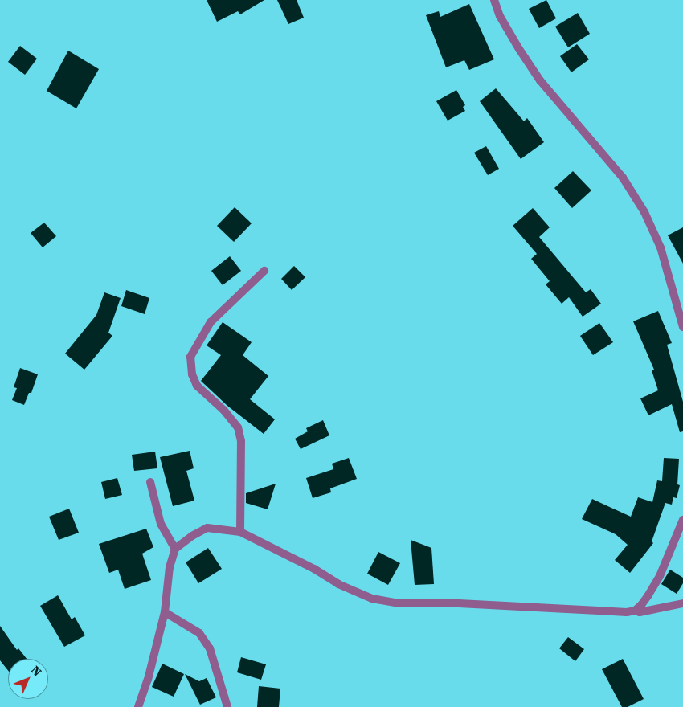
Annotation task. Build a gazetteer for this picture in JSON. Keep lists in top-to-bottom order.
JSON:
{
  "north": "top right"
}
